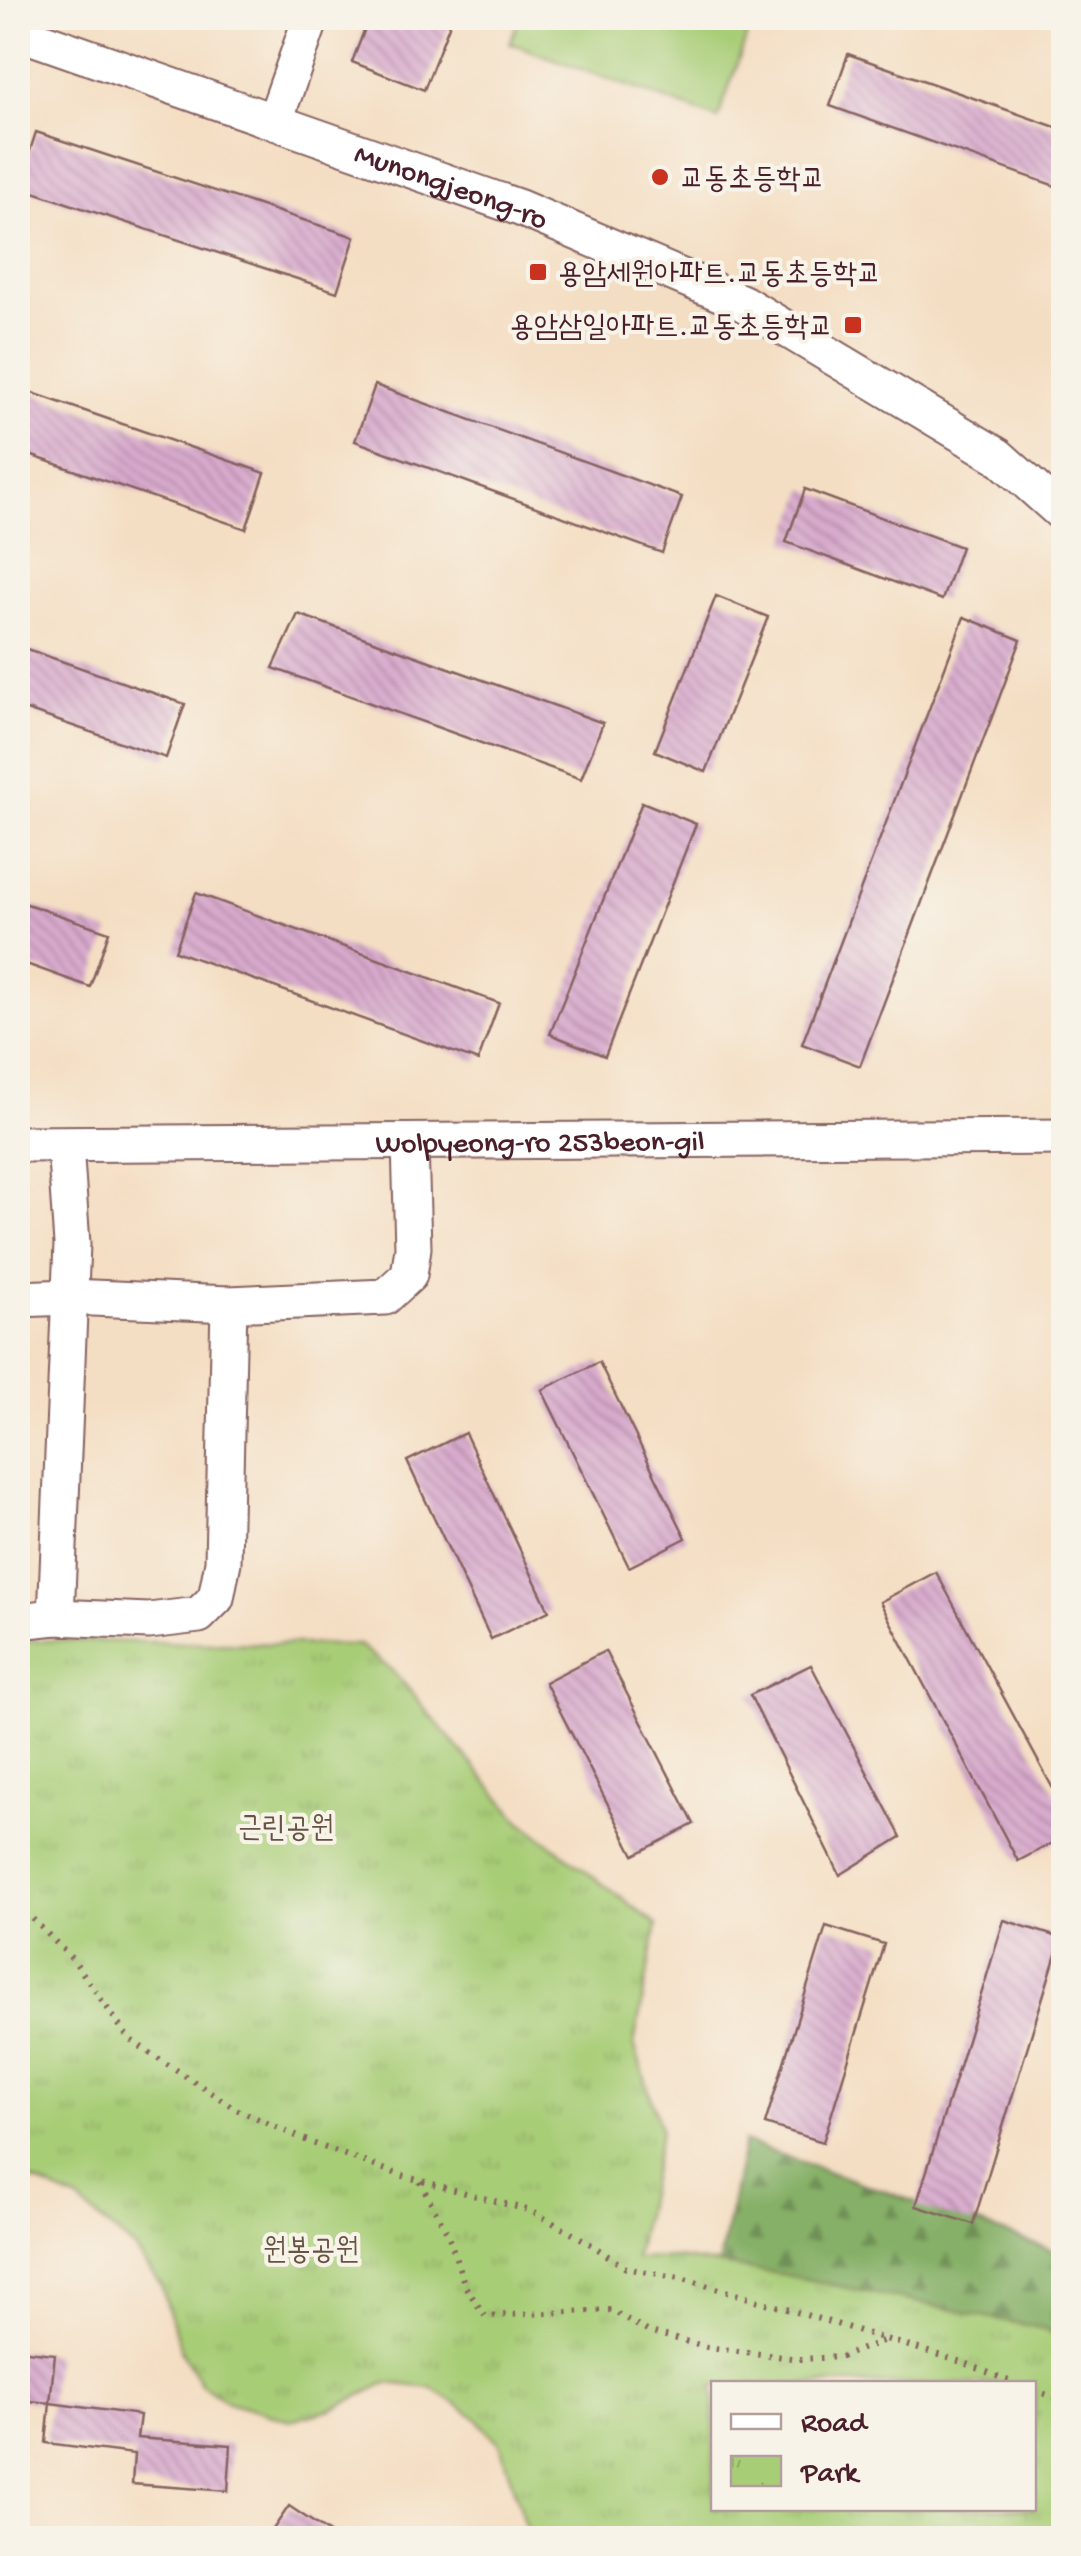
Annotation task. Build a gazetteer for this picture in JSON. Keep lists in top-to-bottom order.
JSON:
{
  "streets": {
    "street": ["Munongjeong-ro", "Wolpyeong-ro 253beon-gil"]
  },
  "parks": ["근린공원", "원봉공원"],
  "places": {
    "other": ["교동초등학교"],
    "transit": ["용암세원아파트.교동초등학교", "용암삼일아파트.교동초등학교"]
  },
  "legend": ["Road", "Park"]
}
